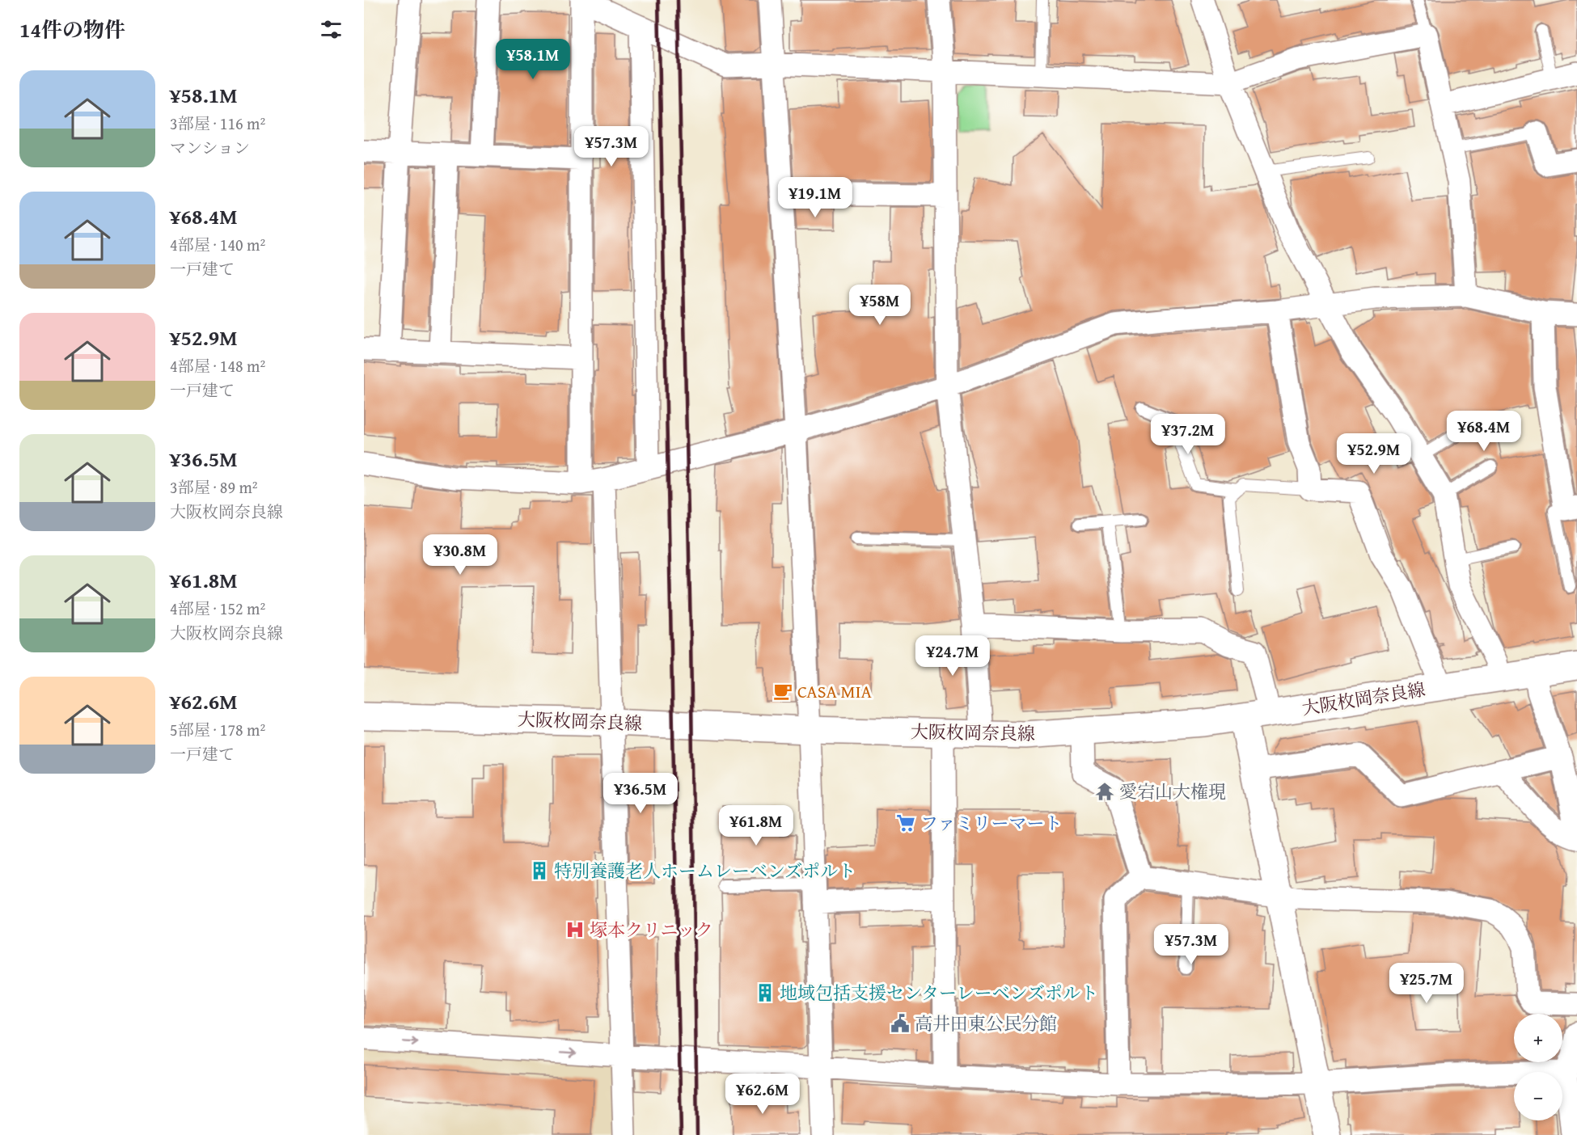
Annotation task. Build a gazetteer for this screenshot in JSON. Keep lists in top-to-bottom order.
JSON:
{
  "streets": {
    "main road": ["大阪枚岡奈良線"]
  },
  "places": {
    "cafe": ["CASA MIA"],
    "temple": ["愛宕山大権現"],
    "supermarket": ["ファミリーマート"],
    "building": ["特別養護老人ホームレーベンズポルト", "地域包括支援センターレーベンズポルト"],
    "hospital": ["塚本クリニック"],
    "public building": ["高井田東公民分館"]
  },
  "page": {
    "heading": "14件の物件",
    "price": [
      "¥58.1M",
      "¥57.3M",
      "¥19.1M",
      "¥58M",
      "¥68.4M",
      "¥37.2M",
      "¥52.9M",
      "¥30.8M",
      "¥24.7M",
      "¥36.5M",
      "¥61.8M",
      "¥57.3M",
      "¥25.7M",
      "¥62.6M"
    ],
    "list": [
      {
        "name": "¥58.1M",
        "note": "3部屋 · 116 m² · マンション"
      },
      {
        "name": "¥68.4M",
        "note": "4部屋 · 140 m² · 一戸建て"
      },
      {
        "name": "¥52.9M",
        "note": "4部屋 · 148 m² · 一戸建て"
      },
      {
        "name": "¥36.5M",
        "note": "3部屋 · 89 m² · 大阪枚岡奈良線"
      },
      {
        "name": "¥61.8M",
        "note": "4部屋 · 152 m² · 大阪枚岡奈良線"
      },
      {
        "name": "¥62.6M",
        "note": "5部屋 · 178 m² · 一戸建て"
      }
    ],
    "map_buttons": ["+", "−"]
  }
}
